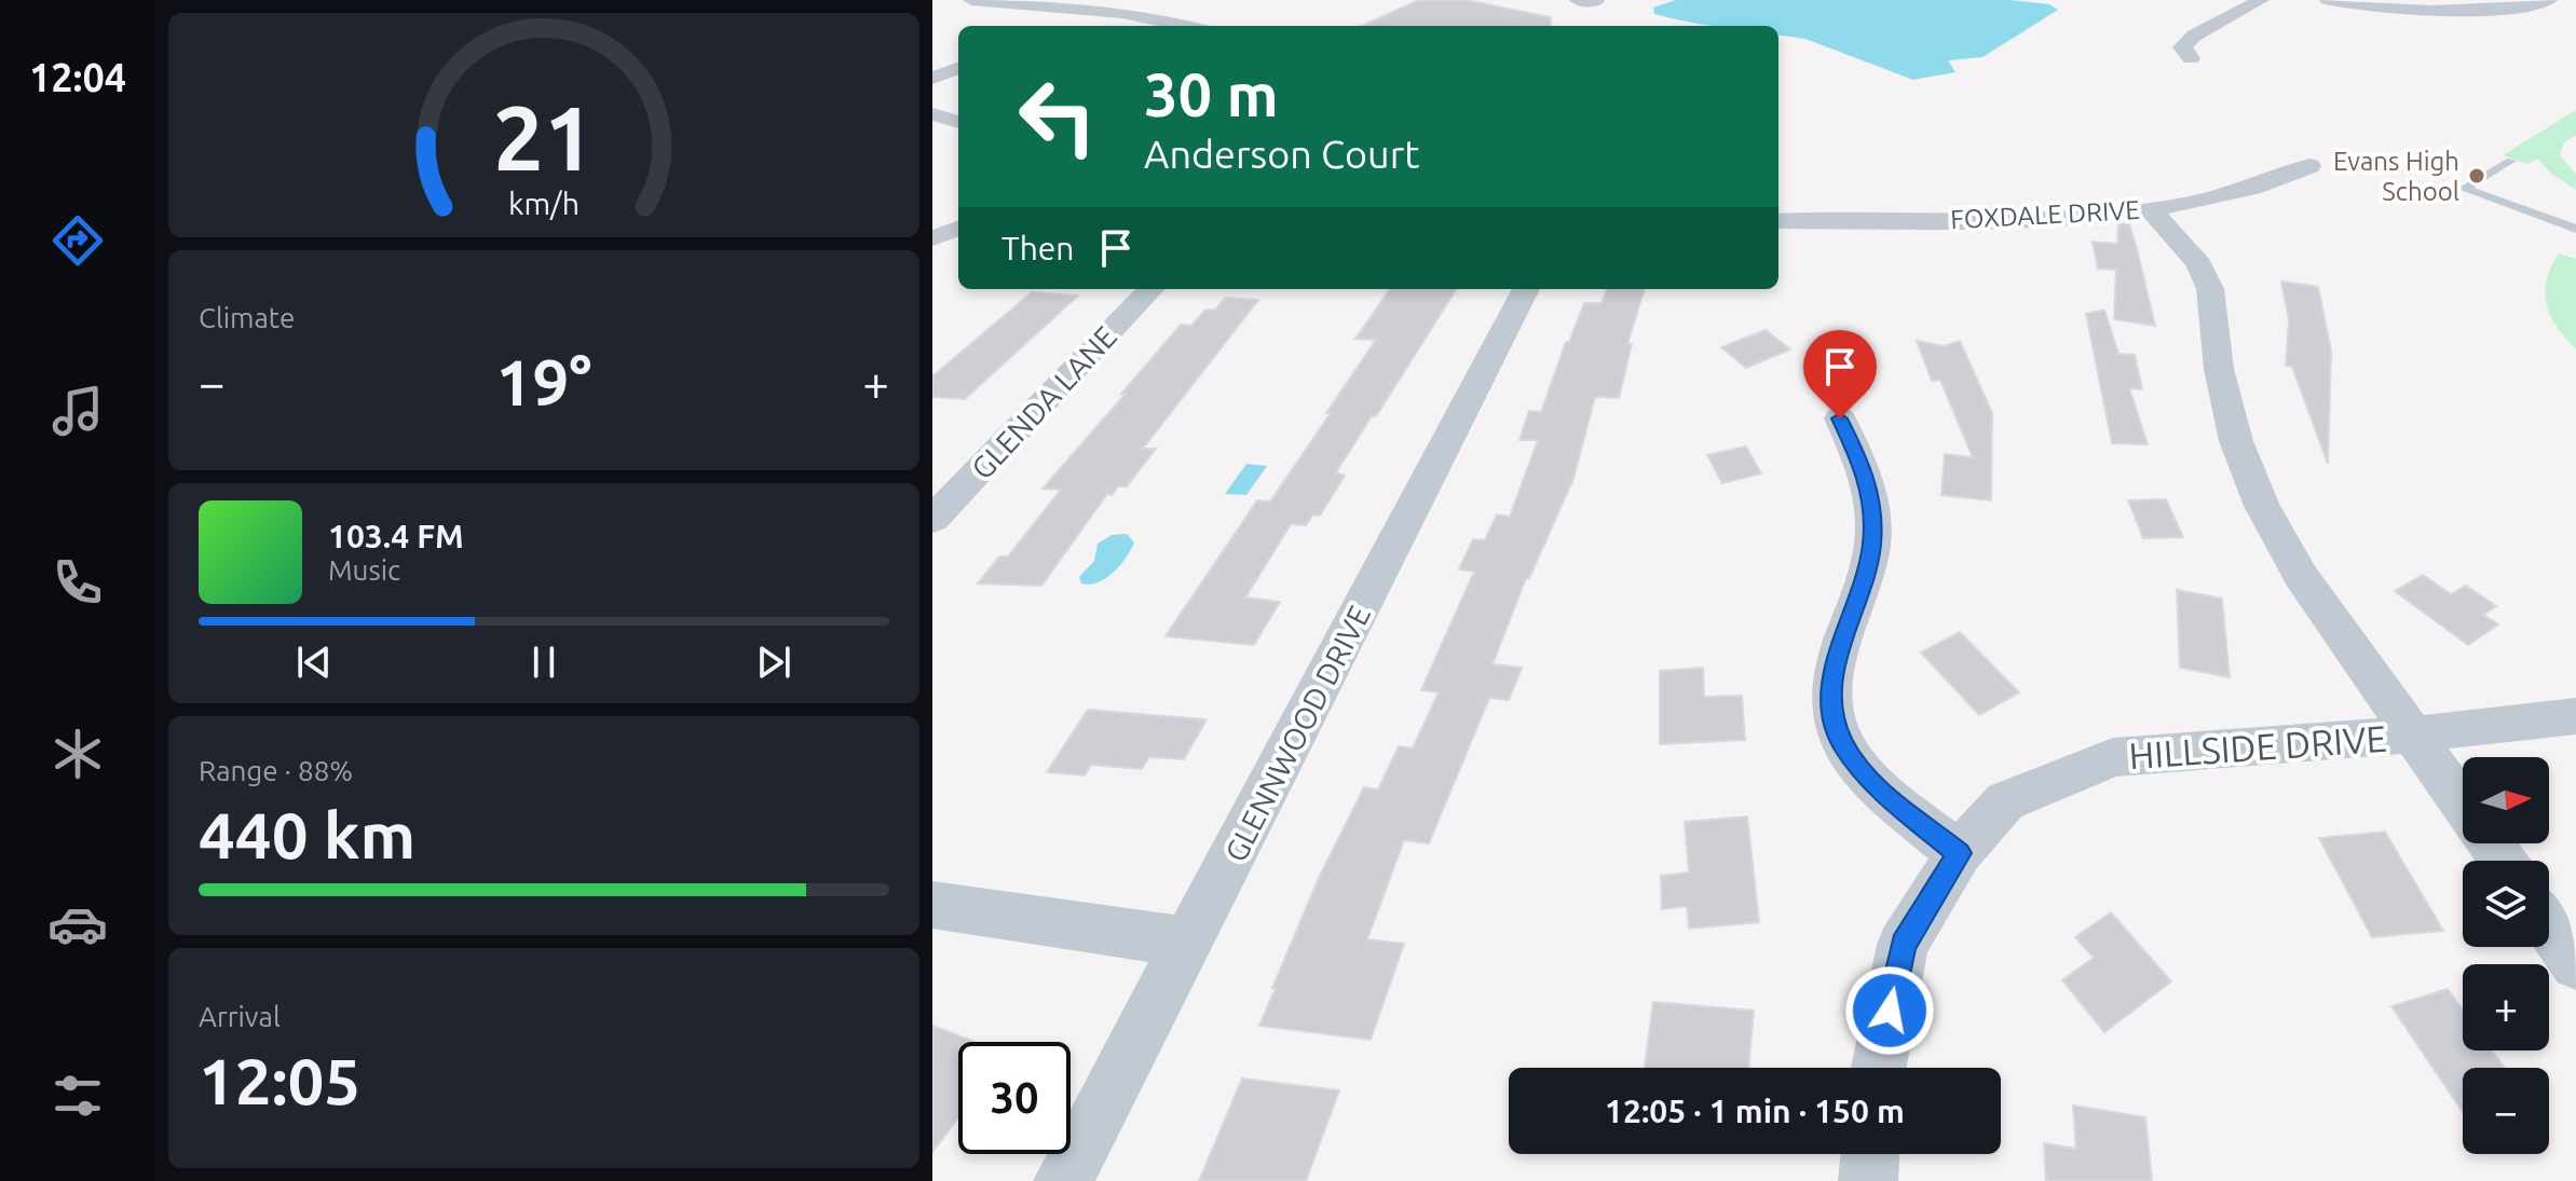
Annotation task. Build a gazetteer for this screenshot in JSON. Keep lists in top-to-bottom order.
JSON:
{
  "streets": {
    "street": [
      "FOXDALE DRIVE",
      "GLENDA LANE",
      "GLENNWOOD DRIVE",
      "HILLSIDE DRIVE"
    ]
  },
  "places": ["Evans High School"],
  "north": "right",
  "page": {
    "tabs": "12:04",
    "turn": ["30 m", "Anderson Court"],
    "then": "Then",
    "tile": [
      "Climate",
      ["Range · 88%", "440 km"],
      ["Arrival", "12:05"]
    ],
    "heat": ["−", "19°", "+"],
    "song": ["103.4 FM", "Music"],
    "map_buttons": ["+", "−"],
    "limit": "30",
    "trip": "12:05 · 1 min · 150 m",
    "gauge": ["21", "km/h"]
  }
}
